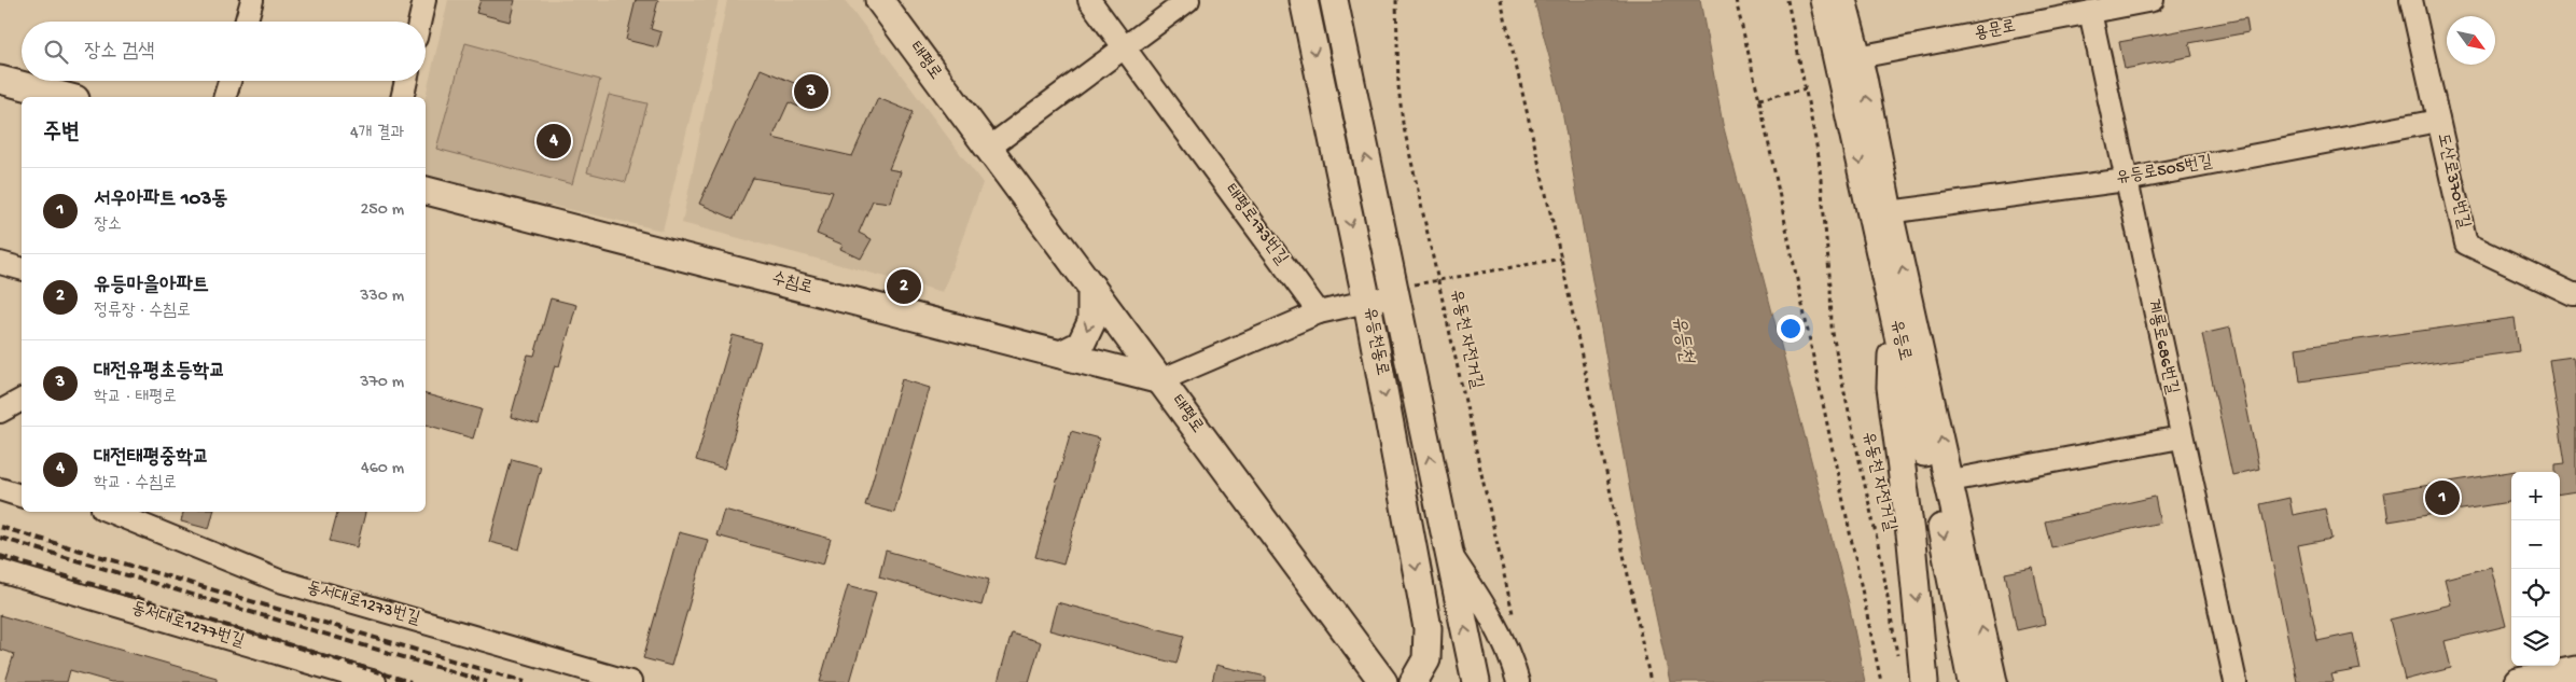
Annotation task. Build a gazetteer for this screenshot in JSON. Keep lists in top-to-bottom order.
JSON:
{
  "streets": {
    "main road": [
      "태평로",
      "수침로",
      "유등로",
      "유등천동로"
    ],
    "street": [
      "용문로",
      "유등로505번길",
      "도산로370번길",
      "태평로173번길",
      "계룡로686번길",
      "동서대로1273번길",
      "동서대로1277번길"
    ],
    "path": ["유동천 자전거길"]
  },
  "crossings": [
    ["용문로", "유등로"],
    ["용문로", "계룡로686번길"],
    ["태평로", "수침로"],
    ["유등로505번길", "도산로370번길"],
    ["유등로505번길", "유등로"],
    ["유등로505번길", "계룡로686번길"]
  ],
  "water": ["유등천"],
  "north": "bottom right",
  "page": {
    "search": "장소 검색",
    "pins": [
      "3",
      "4",
      "2",
      "1"
    ],
    "heading": ["주변", "4개 결과"],
    "list": [
      {
        "mark": "1",
        "name": "서우아파트 103동",
        "note": "장소",
        "value": "250 m"
      },
      {
        "mark": "2",
        "name": "유등마을아파트",
        "note": "정류장 · 수침로",
        "value": "330 m"
      },
      {
        "mark": "3",
        "name": "대전유평초등학교",
        "note": "학교 · 태평로",
        "value": "370 m"
      },
      {
        "mark": "4",
        "name": "대전태평중학교",
        "note": "학교 · 수침로",
        "value": "460 m"
      }
    ],
    "map_buttons": ["+", "−"]
  }
}
